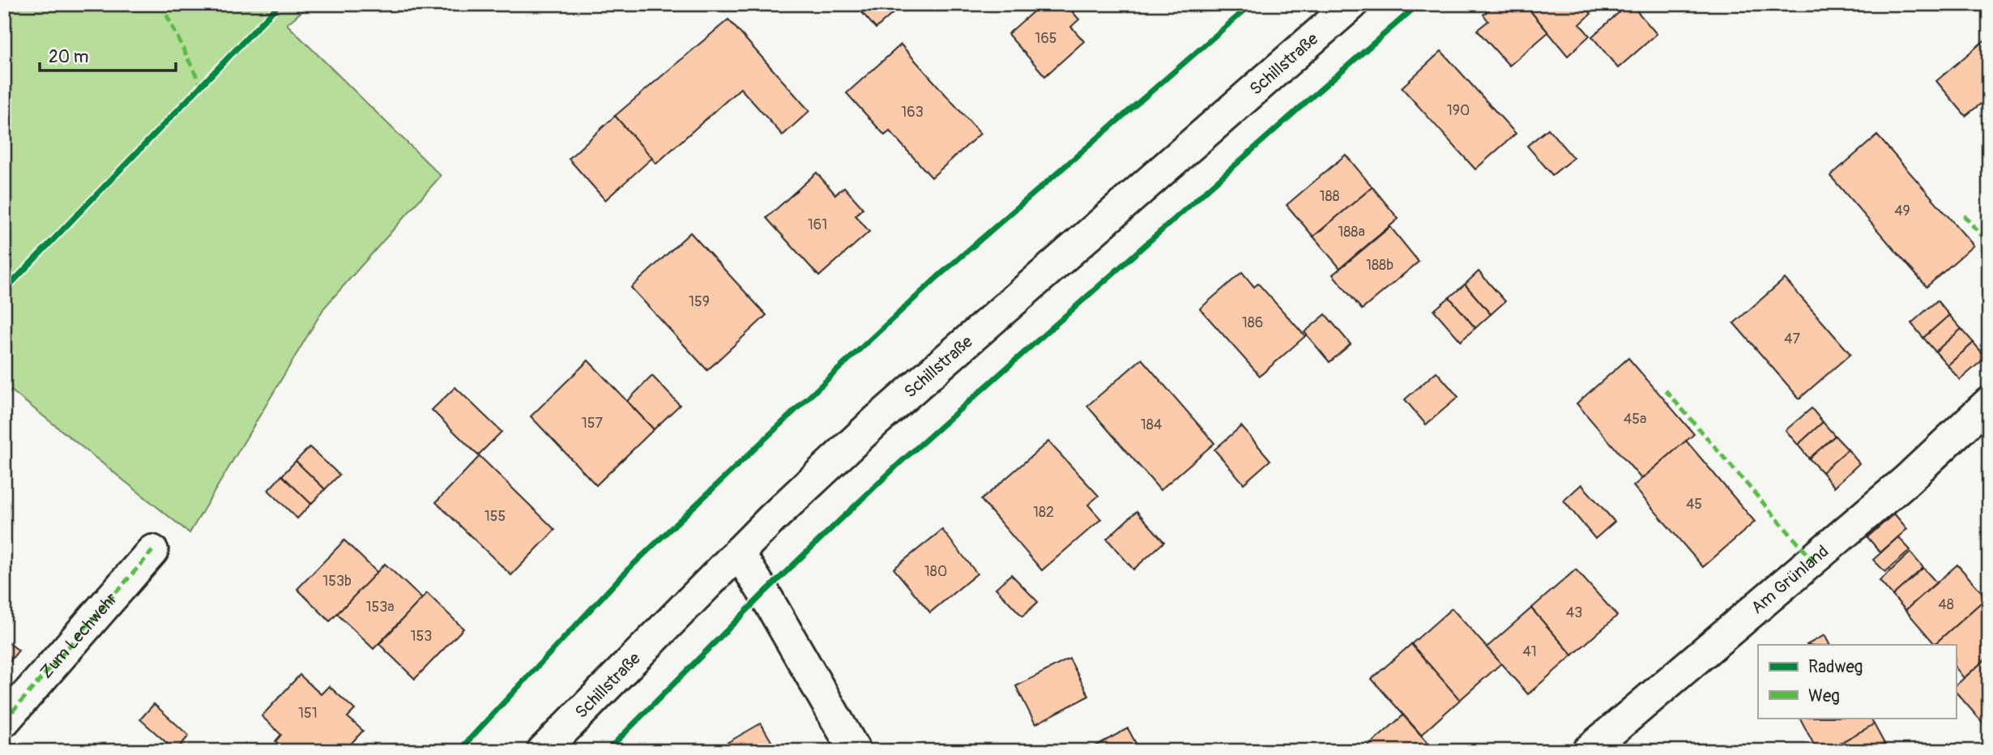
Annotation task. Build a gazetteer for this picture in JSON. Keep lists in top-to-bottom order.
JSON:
{
  "streets": {
    "street": ["Schillstraße", "Am Grünland", "Zum Lechwehr"]
  },
  "house_numbers": [
    "165",
    "190",
    "163",
    "188",
    "49",
    "161",
    "188a",
    "188b",
    "159",
    "186",
    "47",
    "45a",
    "157",
    "184",
    "45",
    "182",
    "155",
    "180",
    "153b",
    "48",
    "153a",
    "43",
    "153",
    "41",
    "151"
  ],
  "legend": ["Radweg", "Weg"],
  "scale_bar": "20 m"
}
